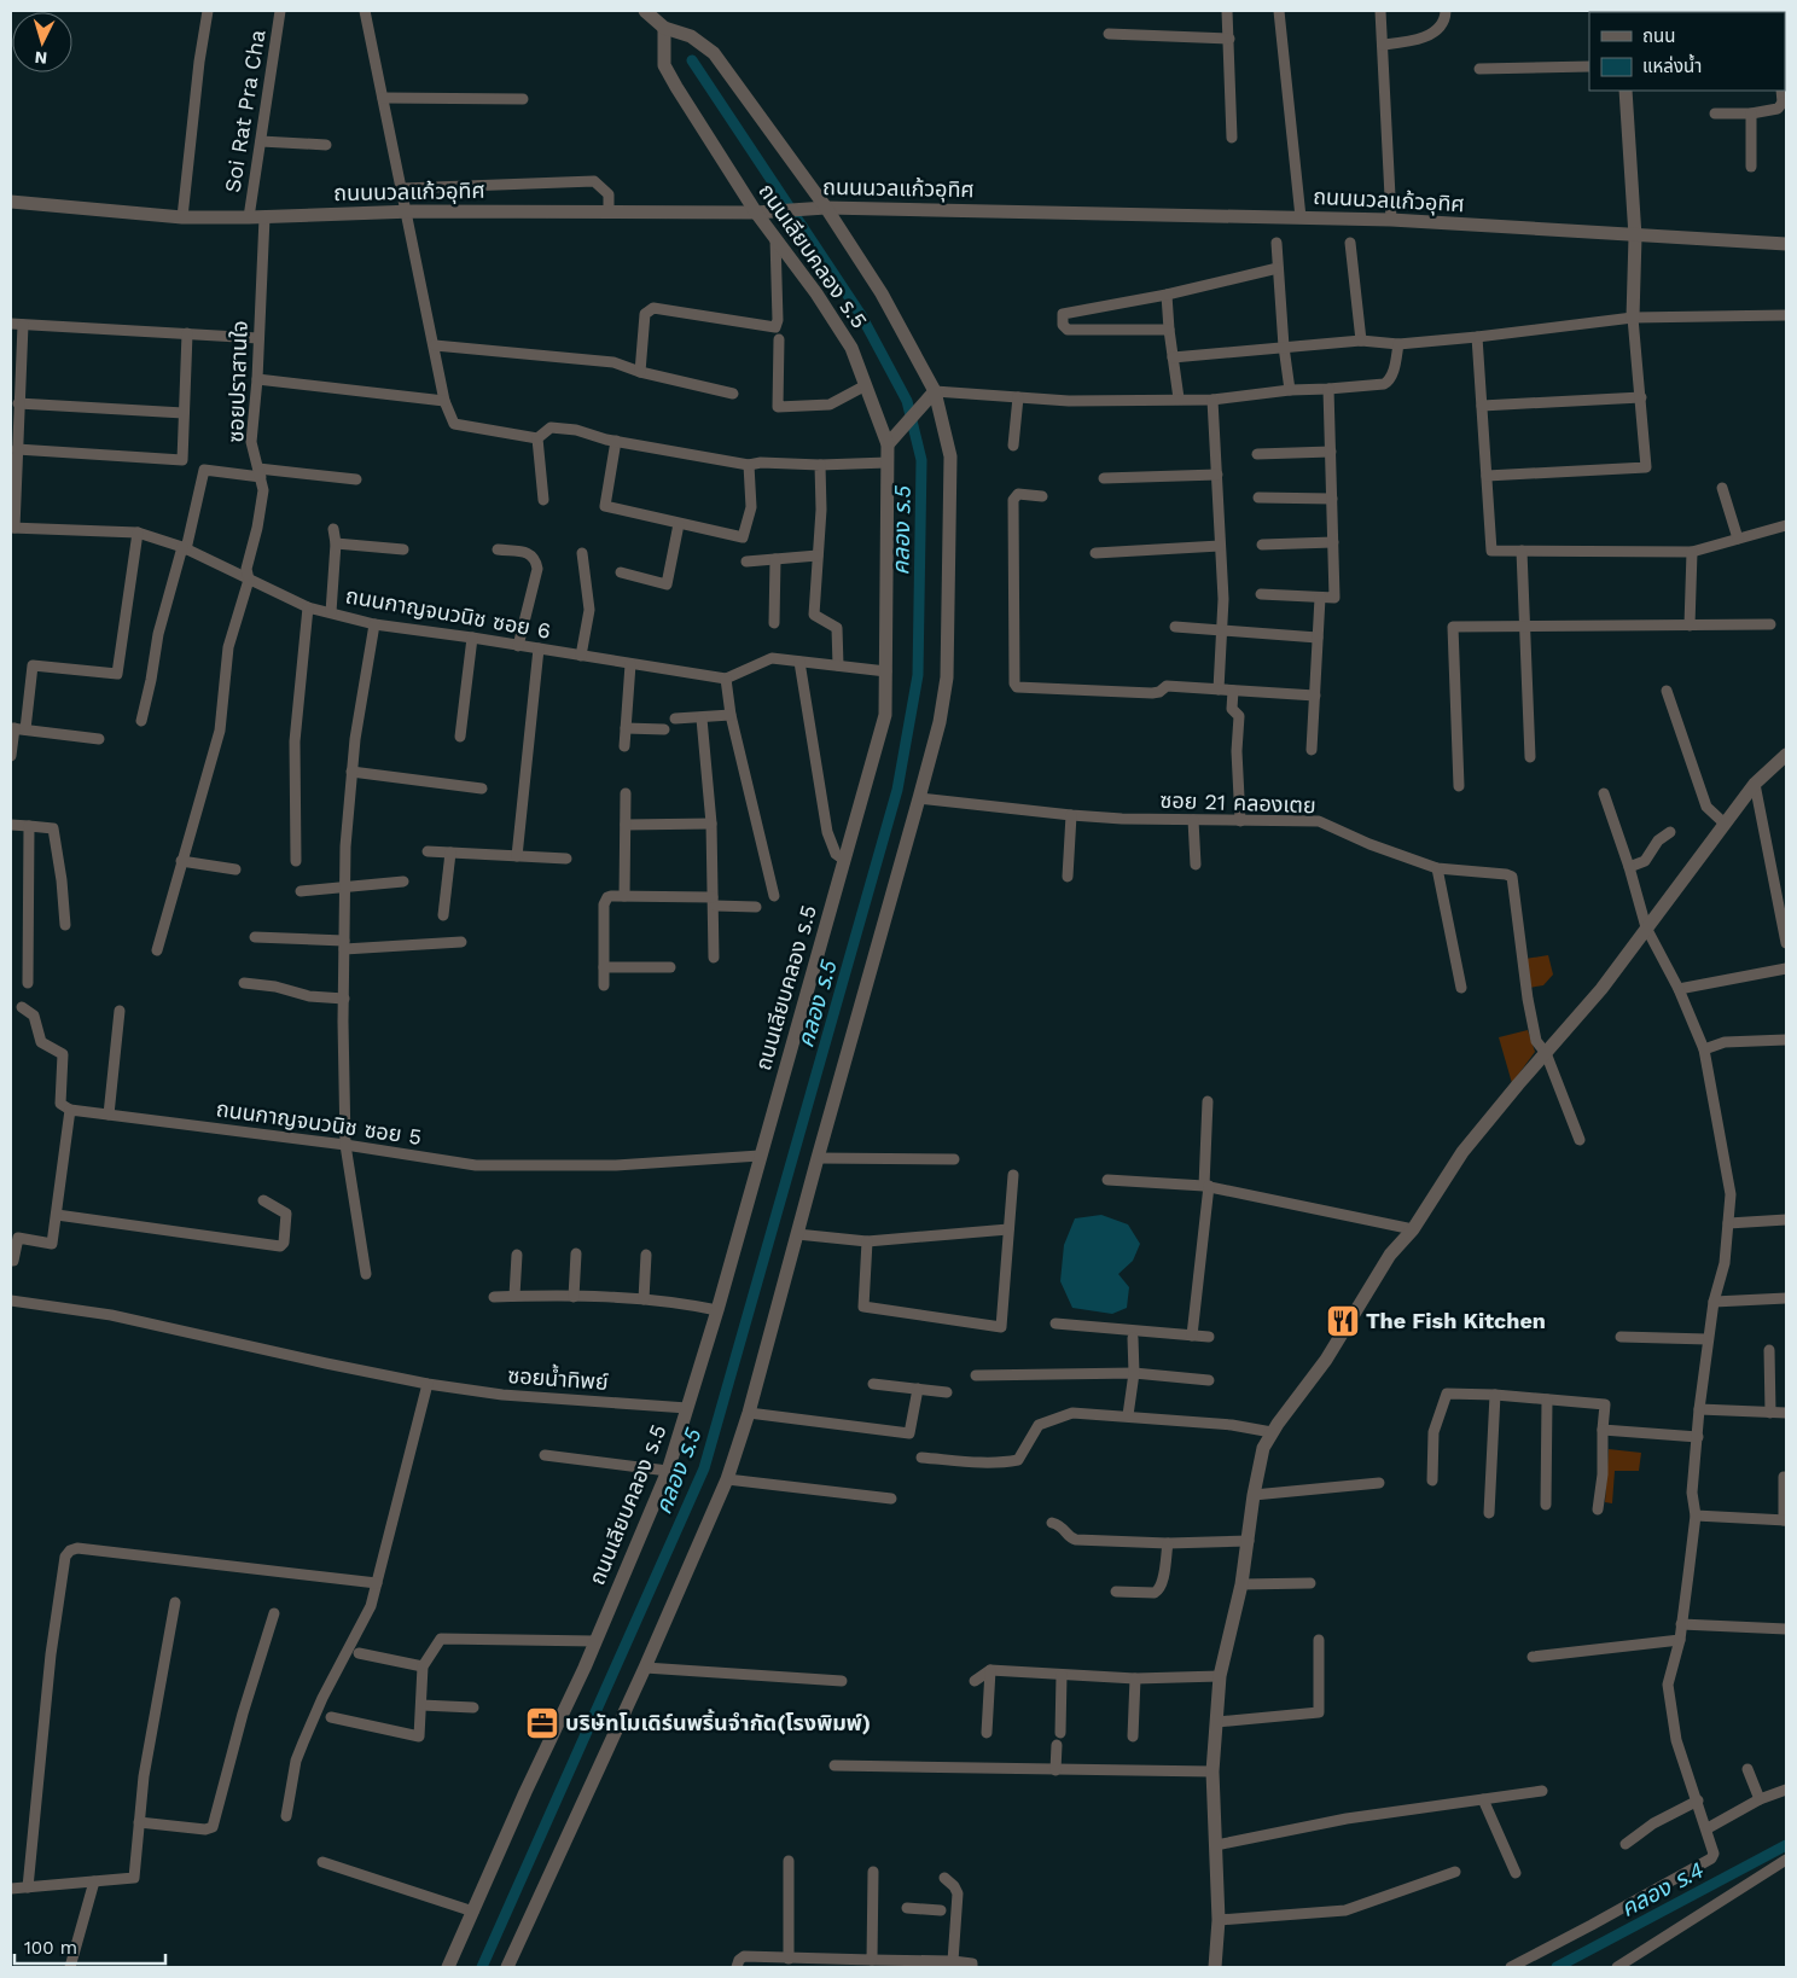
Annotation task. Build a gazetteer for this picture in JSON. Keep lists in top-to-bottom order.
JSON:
{
  "streets": {
    "street": [
      "Soi Rat Pra Cha",
      "ถนนนวลแก้วอุทิศ",
      "ถนนเลียบคลอง ร.5",
      "ซอยปราสานใจ",
      "ถนนกาญจนวนิช ซอย 6",
      "ซอย 21 คลองเตย",
      "ถนนกาญจนวนิช ซอย 5",
      "ซอยน้ำทิพย์"
    ]
  },
  "crossings": [
    ["Soi Rat Pra Cha", "ถนนนวลแก้วอุทิศ"],
    ["ถนนนวลแก้วอุทิศ", "ถนนเลียบคลอง ร.5"],
    ["ถนนนวลแก้วอุทิศ", "ซอยปราสานใจ"],
    ["ถนนเลียบคลอง ร.5", "ซอย 21 คลองเตย"],
    ["ถนนเลียบคลอง ร.5", "ถนนกาญจนวนิช ซอย 5"],
    ["ถนนเลียบคลอง ร.5", "ซอยน้ำทิพย์"],
    ["ซอยปราสานใจ", "ถนนกาญจนวนิช ซอย 6"]
  ],
  "water": ["คลอง ร.5", "คลอง ร.4"],
  "places": {
    "restaurant": ["The Fish Kitchen"],
    "office": ["บริษัทโมเดิร์นพริ้นจำกัด(โรงพิมพ์)"]
  },
  "legend": ["ถนน", "แหล่งน้ำ"],
  "scale_bar": "100 m",
  "north": "bottom"
}
